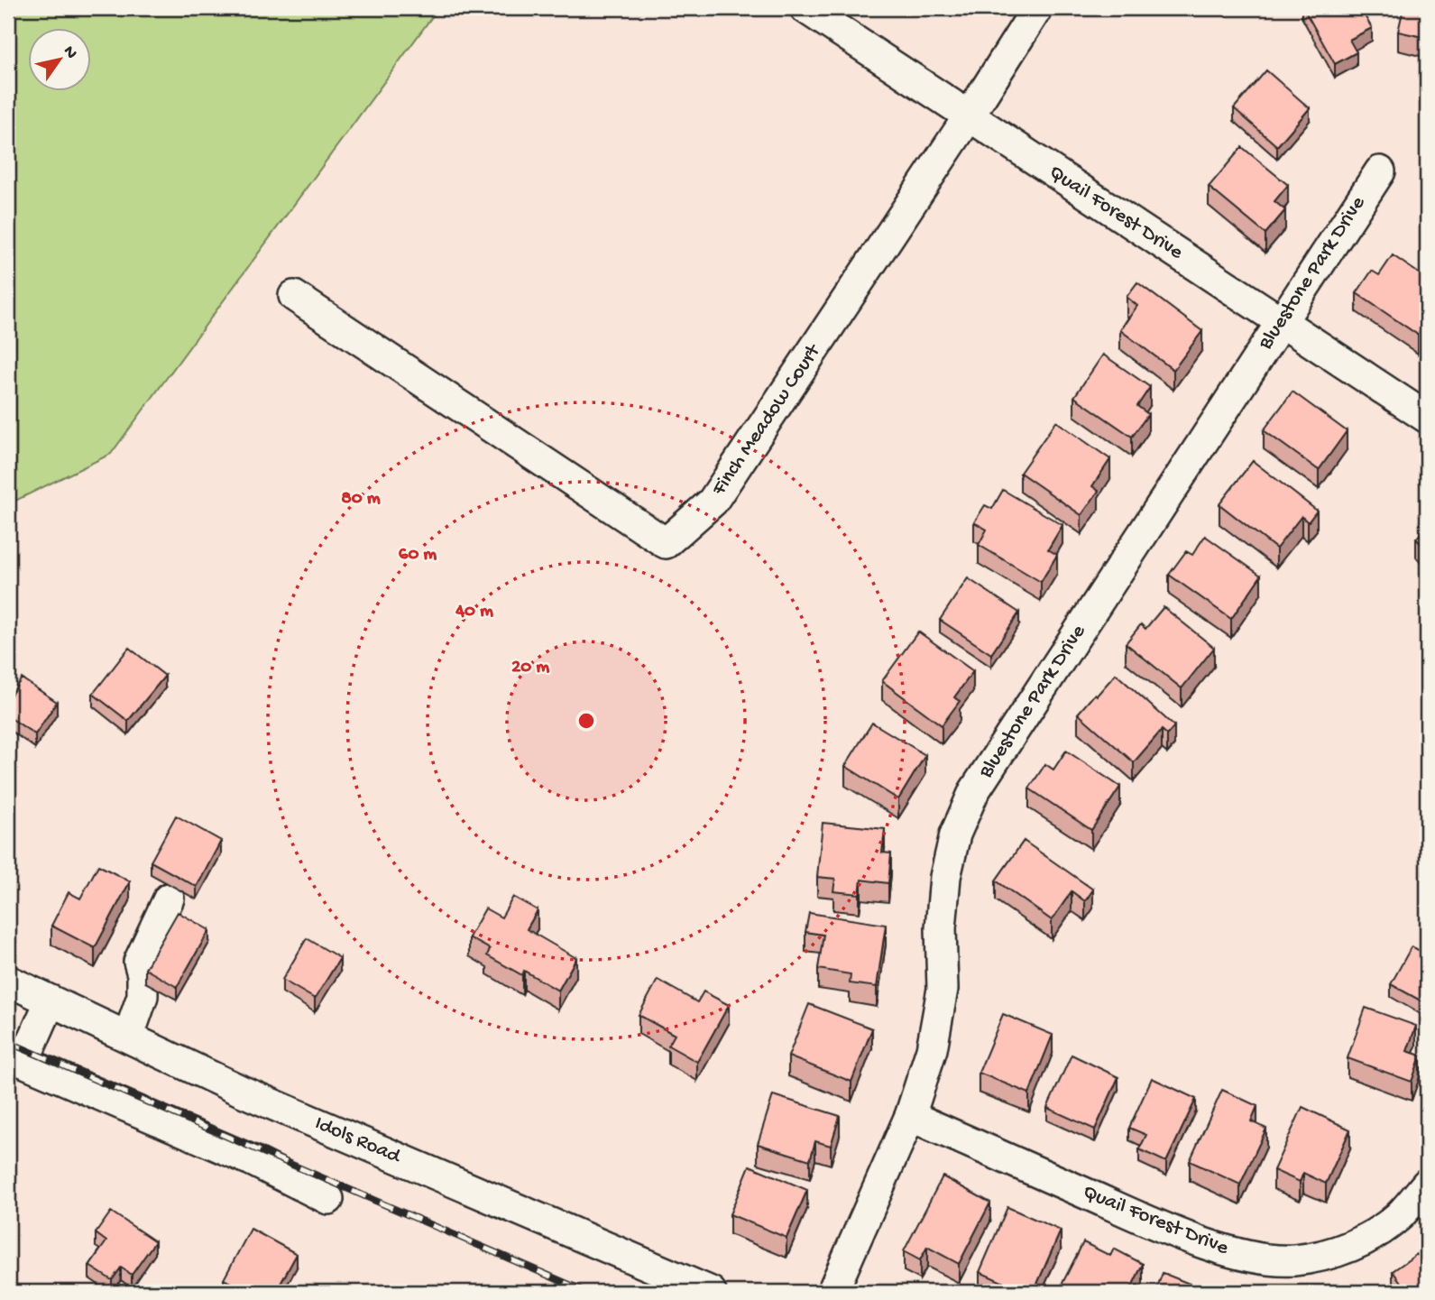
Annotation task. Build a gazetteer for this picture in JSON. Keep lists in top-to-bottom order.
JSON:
{
  "streets": {
    "street": [
      "Quail Forest Drive",
      "Bluestone Park Drive",
      "Finch Meadow Court",
      "Idols Road"
    ]
  },
  "crossings": [
    ["Quail Forest Drive", "Bluestone Park Drive"],
    ["Quail Forest Drive", "Finch Meadow Court"]
  ],
  "north": "top right",
  "rings": [
    "80 m",
    "60 m",
    "40 m",
    "20 m"
  ]
}
